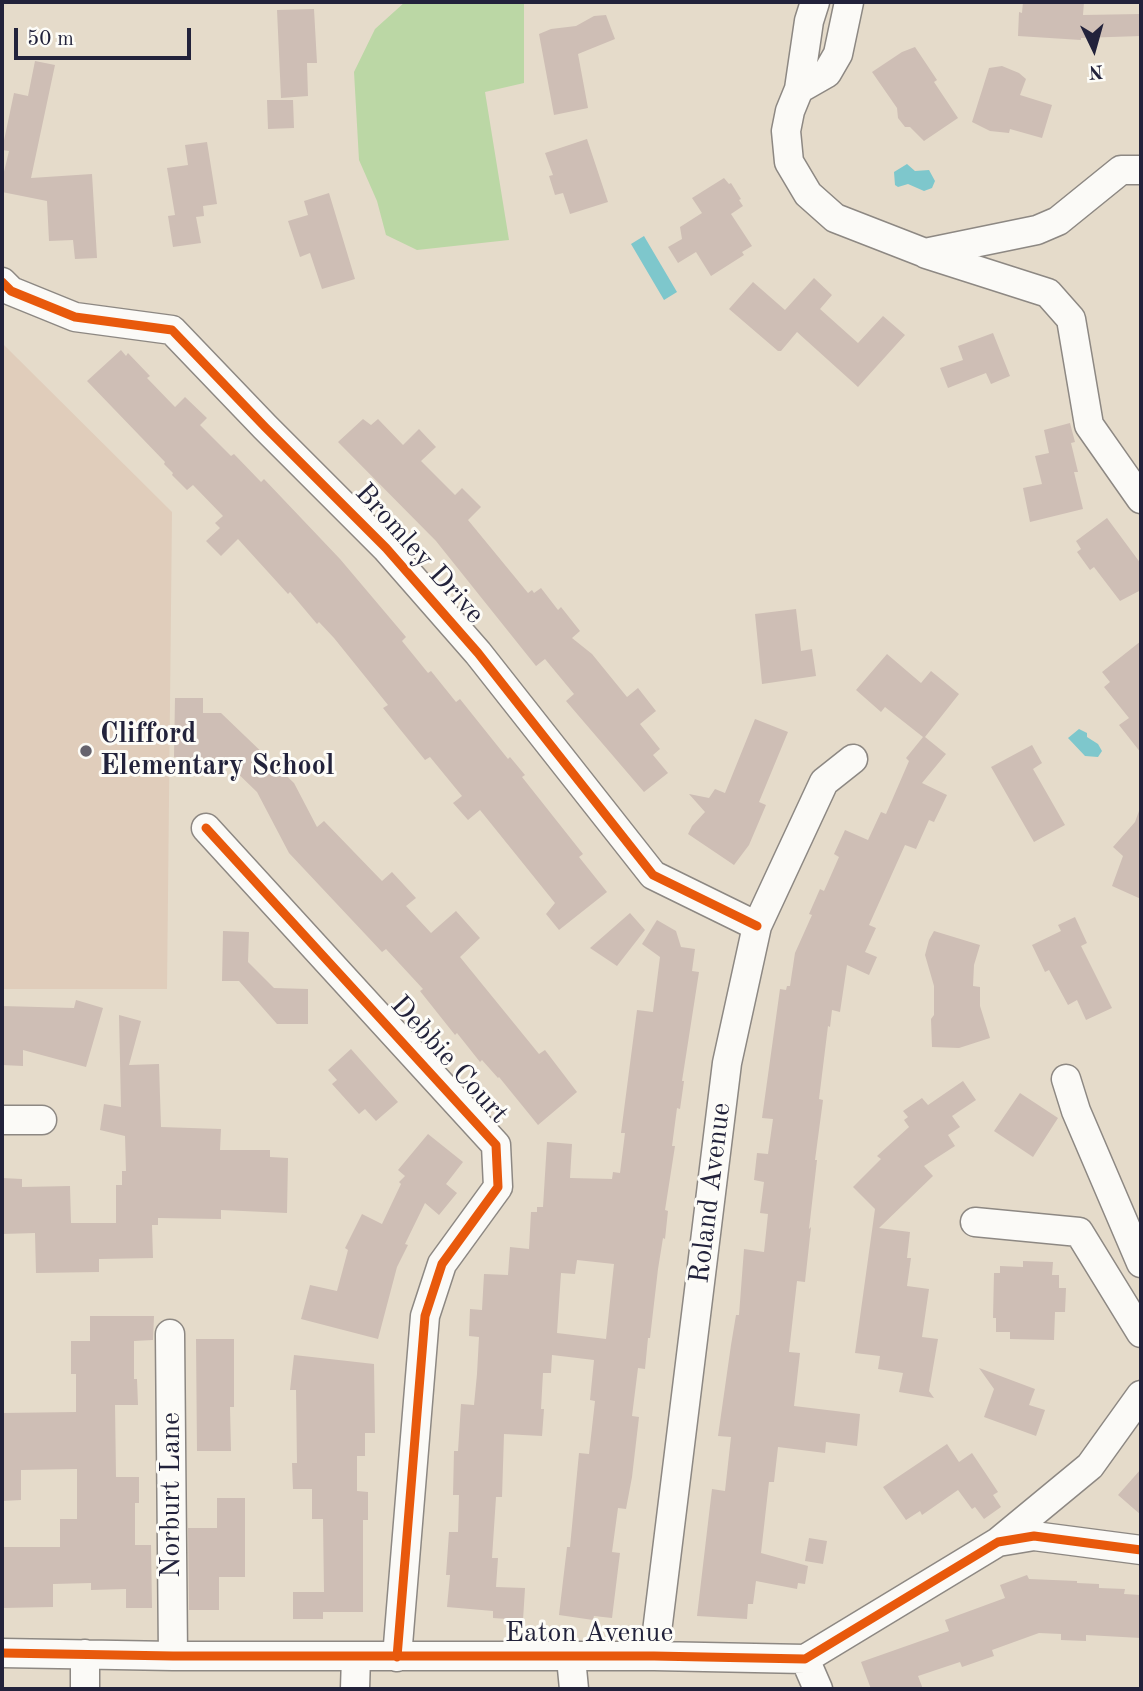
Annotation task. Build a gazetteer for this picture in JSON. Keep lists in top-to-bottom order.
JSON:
{
  "streets": {
    "street": [
      "Bromley Drive",
      "Debbie Court",
      "Roland Avenue",
      "Norburt Lane",
      "Eaton Avenue"
    ]
  },
  "crossings": [
    ["Bromley Drive", "Roland Avenue"],
    ["Debbie Court", "Eaton Avenue"],
    ["Roland Avenue", "Eaton Avenue"],
    ["Norburt Lane", "Eaton Avenue"]
  ],
  "places": ["Clifford Elementary School"],
  "scale_bar": "50 m",
  "north": "bottom"
}
